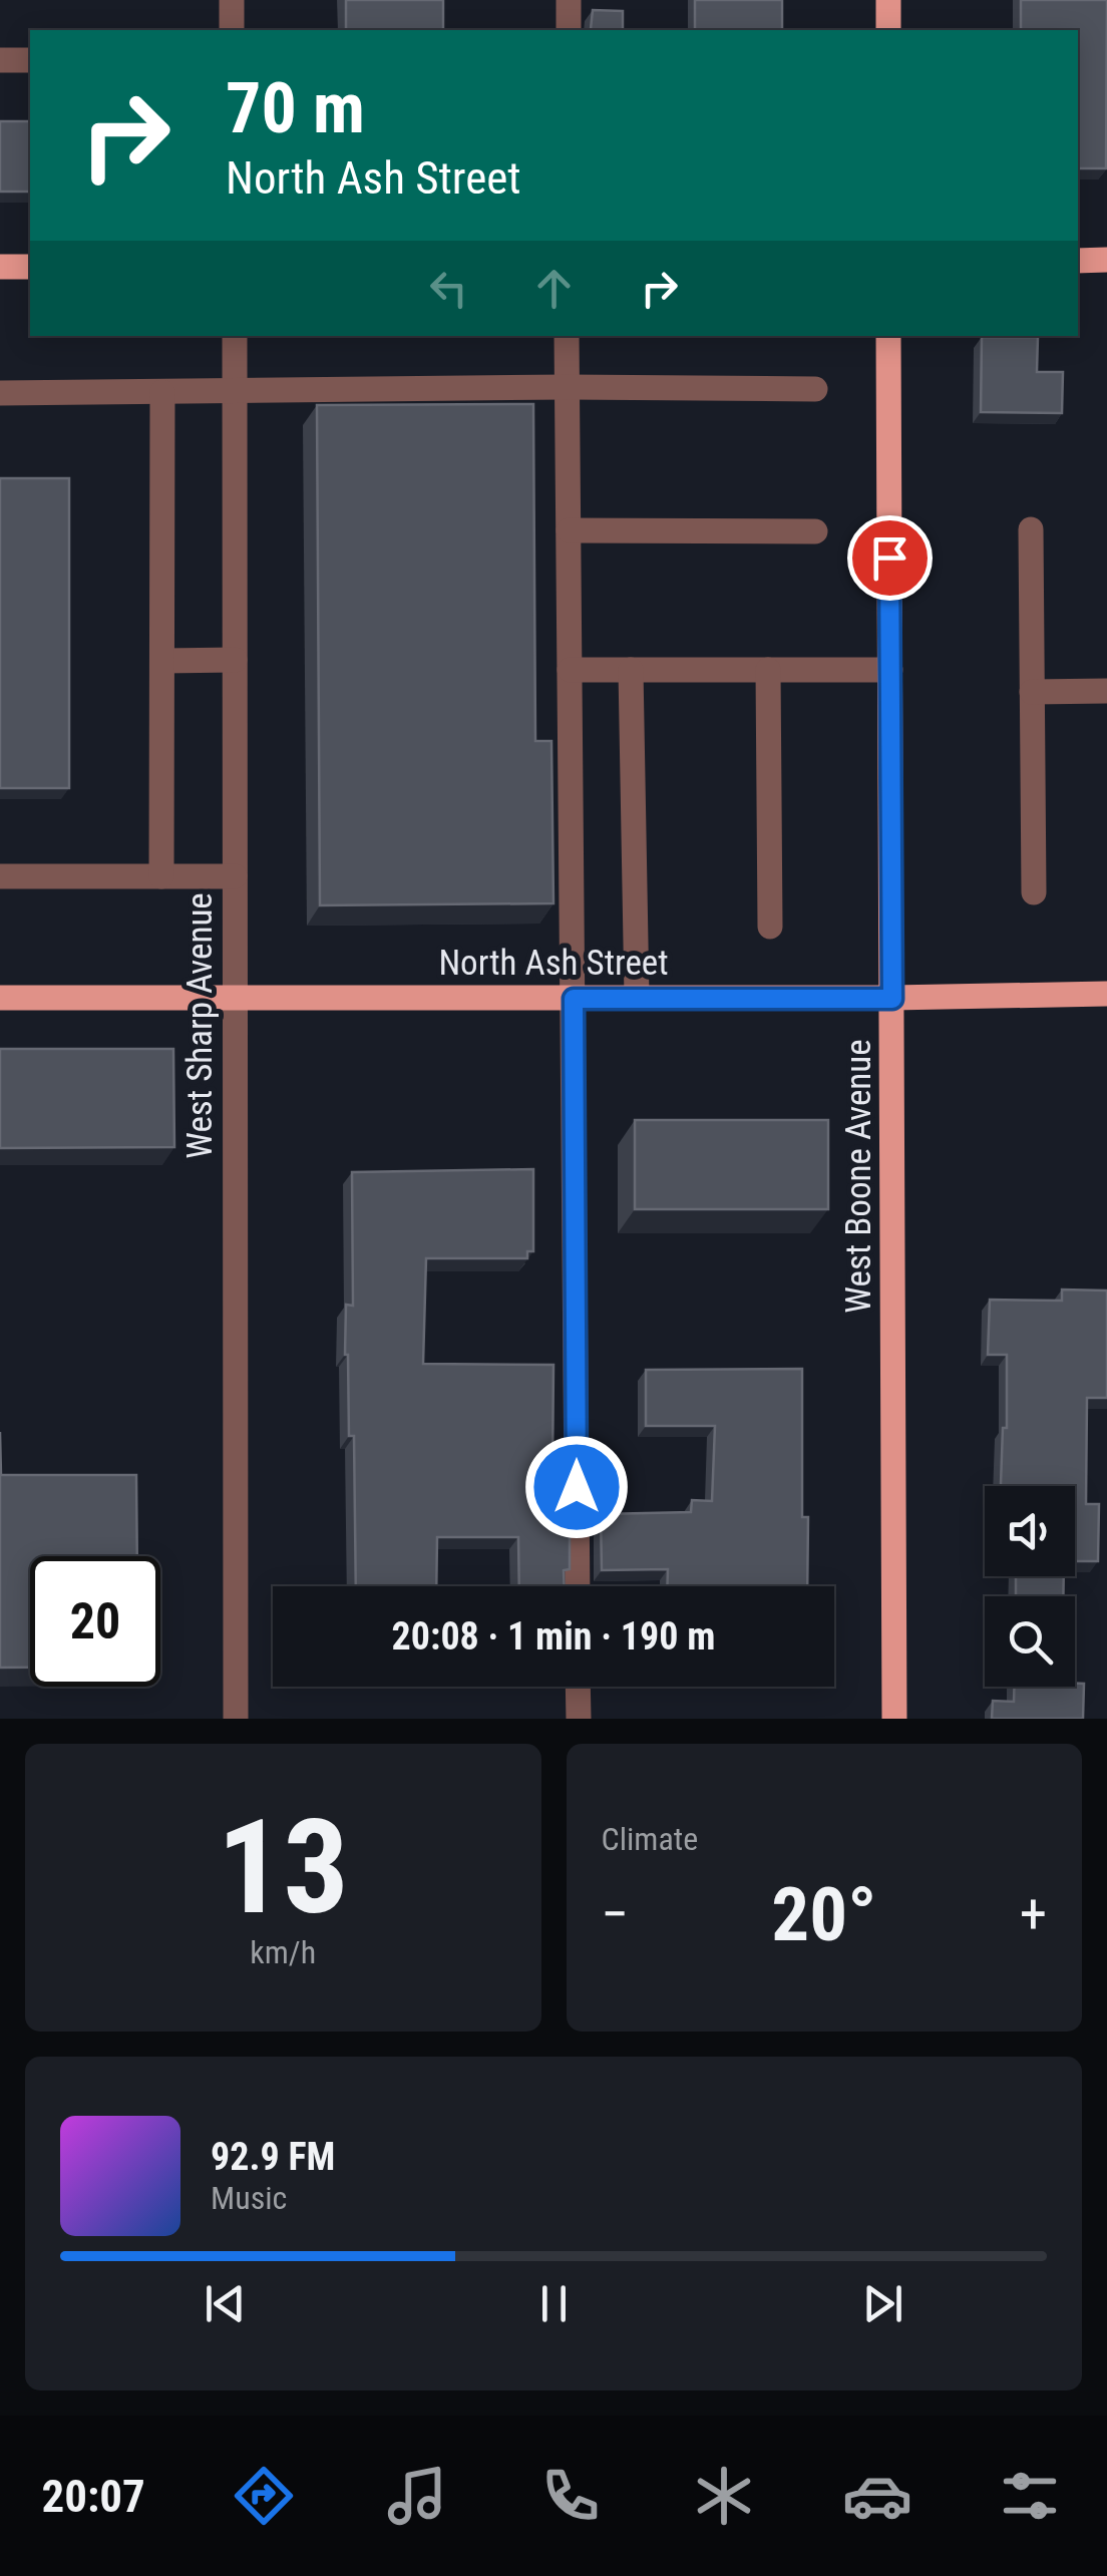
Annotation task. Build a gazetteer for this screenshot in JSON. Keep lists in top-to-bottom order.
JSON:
{
  "streets": {
    "main road": ["North Ash Street", "West Boone Avenue"],
    "street": ["West Sharp Avenue"]
  },
  "crossings": [
    ["North Ash Street", "West Sharp Avenue"],
    ["North Ash Street", "West Boone Avenue"]
  ],
  "page": {
    "turn": ["70 m", "North Ash Street"],
    "limit": "20",
    "trip": "20:08 · 1 min · 190 m",
    "tile": [
      ["13", "km/h"],
      "Climate"
    ],
    "heat": ["−", "20°", "+"],
    "song": ["92.9 FM", "Music"],
    "tabs": "20:07"
  }
}
